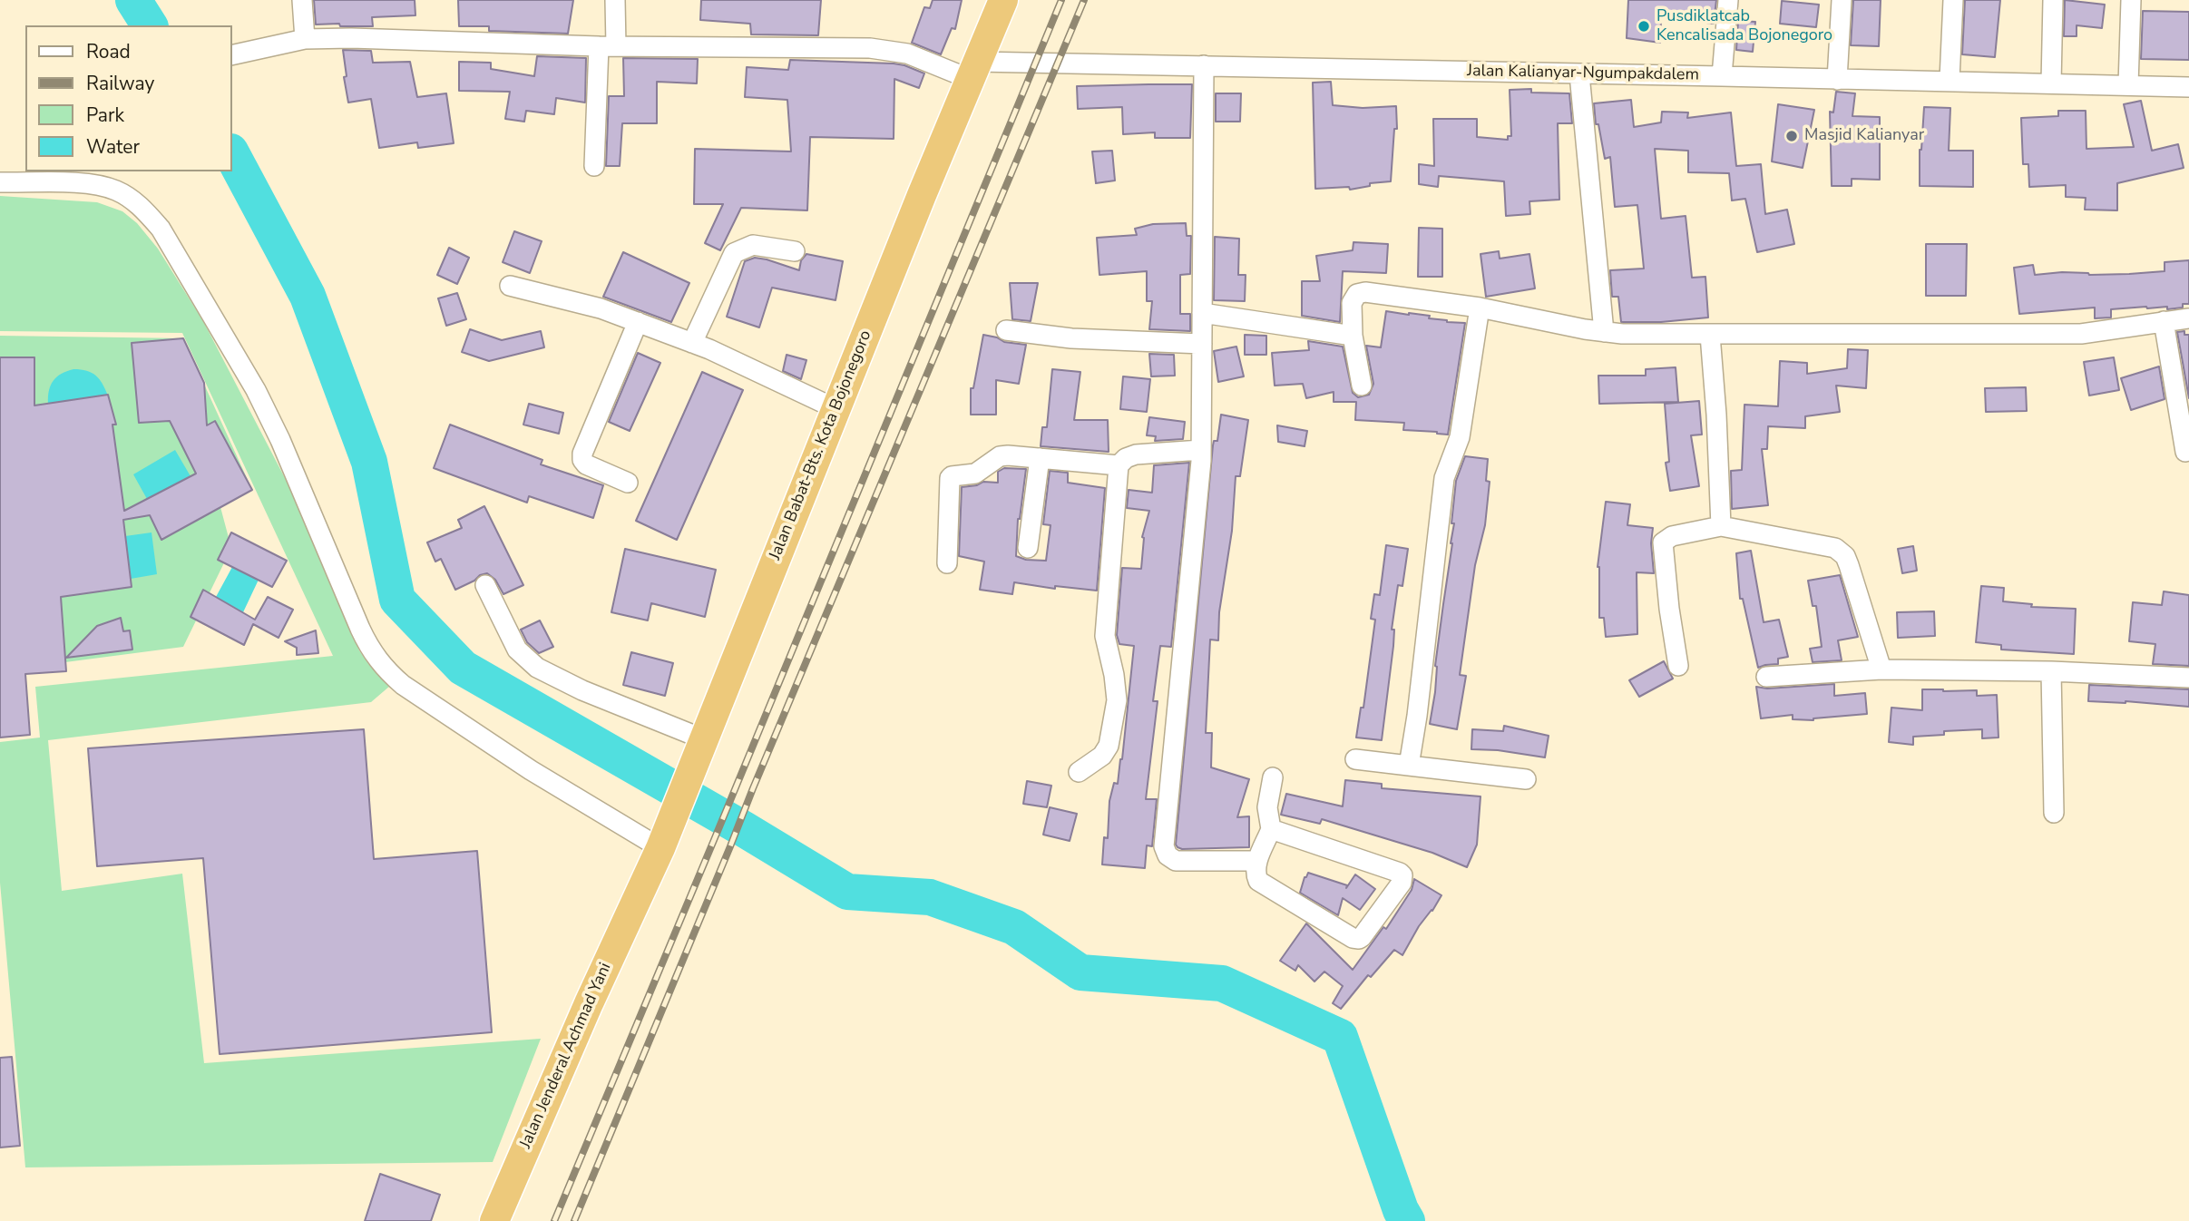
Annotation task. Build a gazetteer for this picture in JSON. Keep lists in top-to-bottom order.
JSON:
{
  "streets": {
    "highway": ["Jalan Babat-Bts. Kota Bojonegoro", "Jalan Jenderal Achmad Yani"],
    "street": ["Jalan Kalianyar-Ngumpakdalem"]
  },
  "crossings": [
    ["Jalan Kalianyar-Ngumpakdalem", "Jalan Babat-Bts. Kota Bojonegoro"],
    ["Jalan Babat-Bts. Kota Bojonegoro", "Jalan Jenderal Achmad Yani"]
  ],
  "places": ["Pusdiklatcab Kencalisada Bojonegoro", "Masjid Kalianyar"],
  "legend": [
    "Road",
    "Railway",
    "Park",
    "Water"
  ]
}
